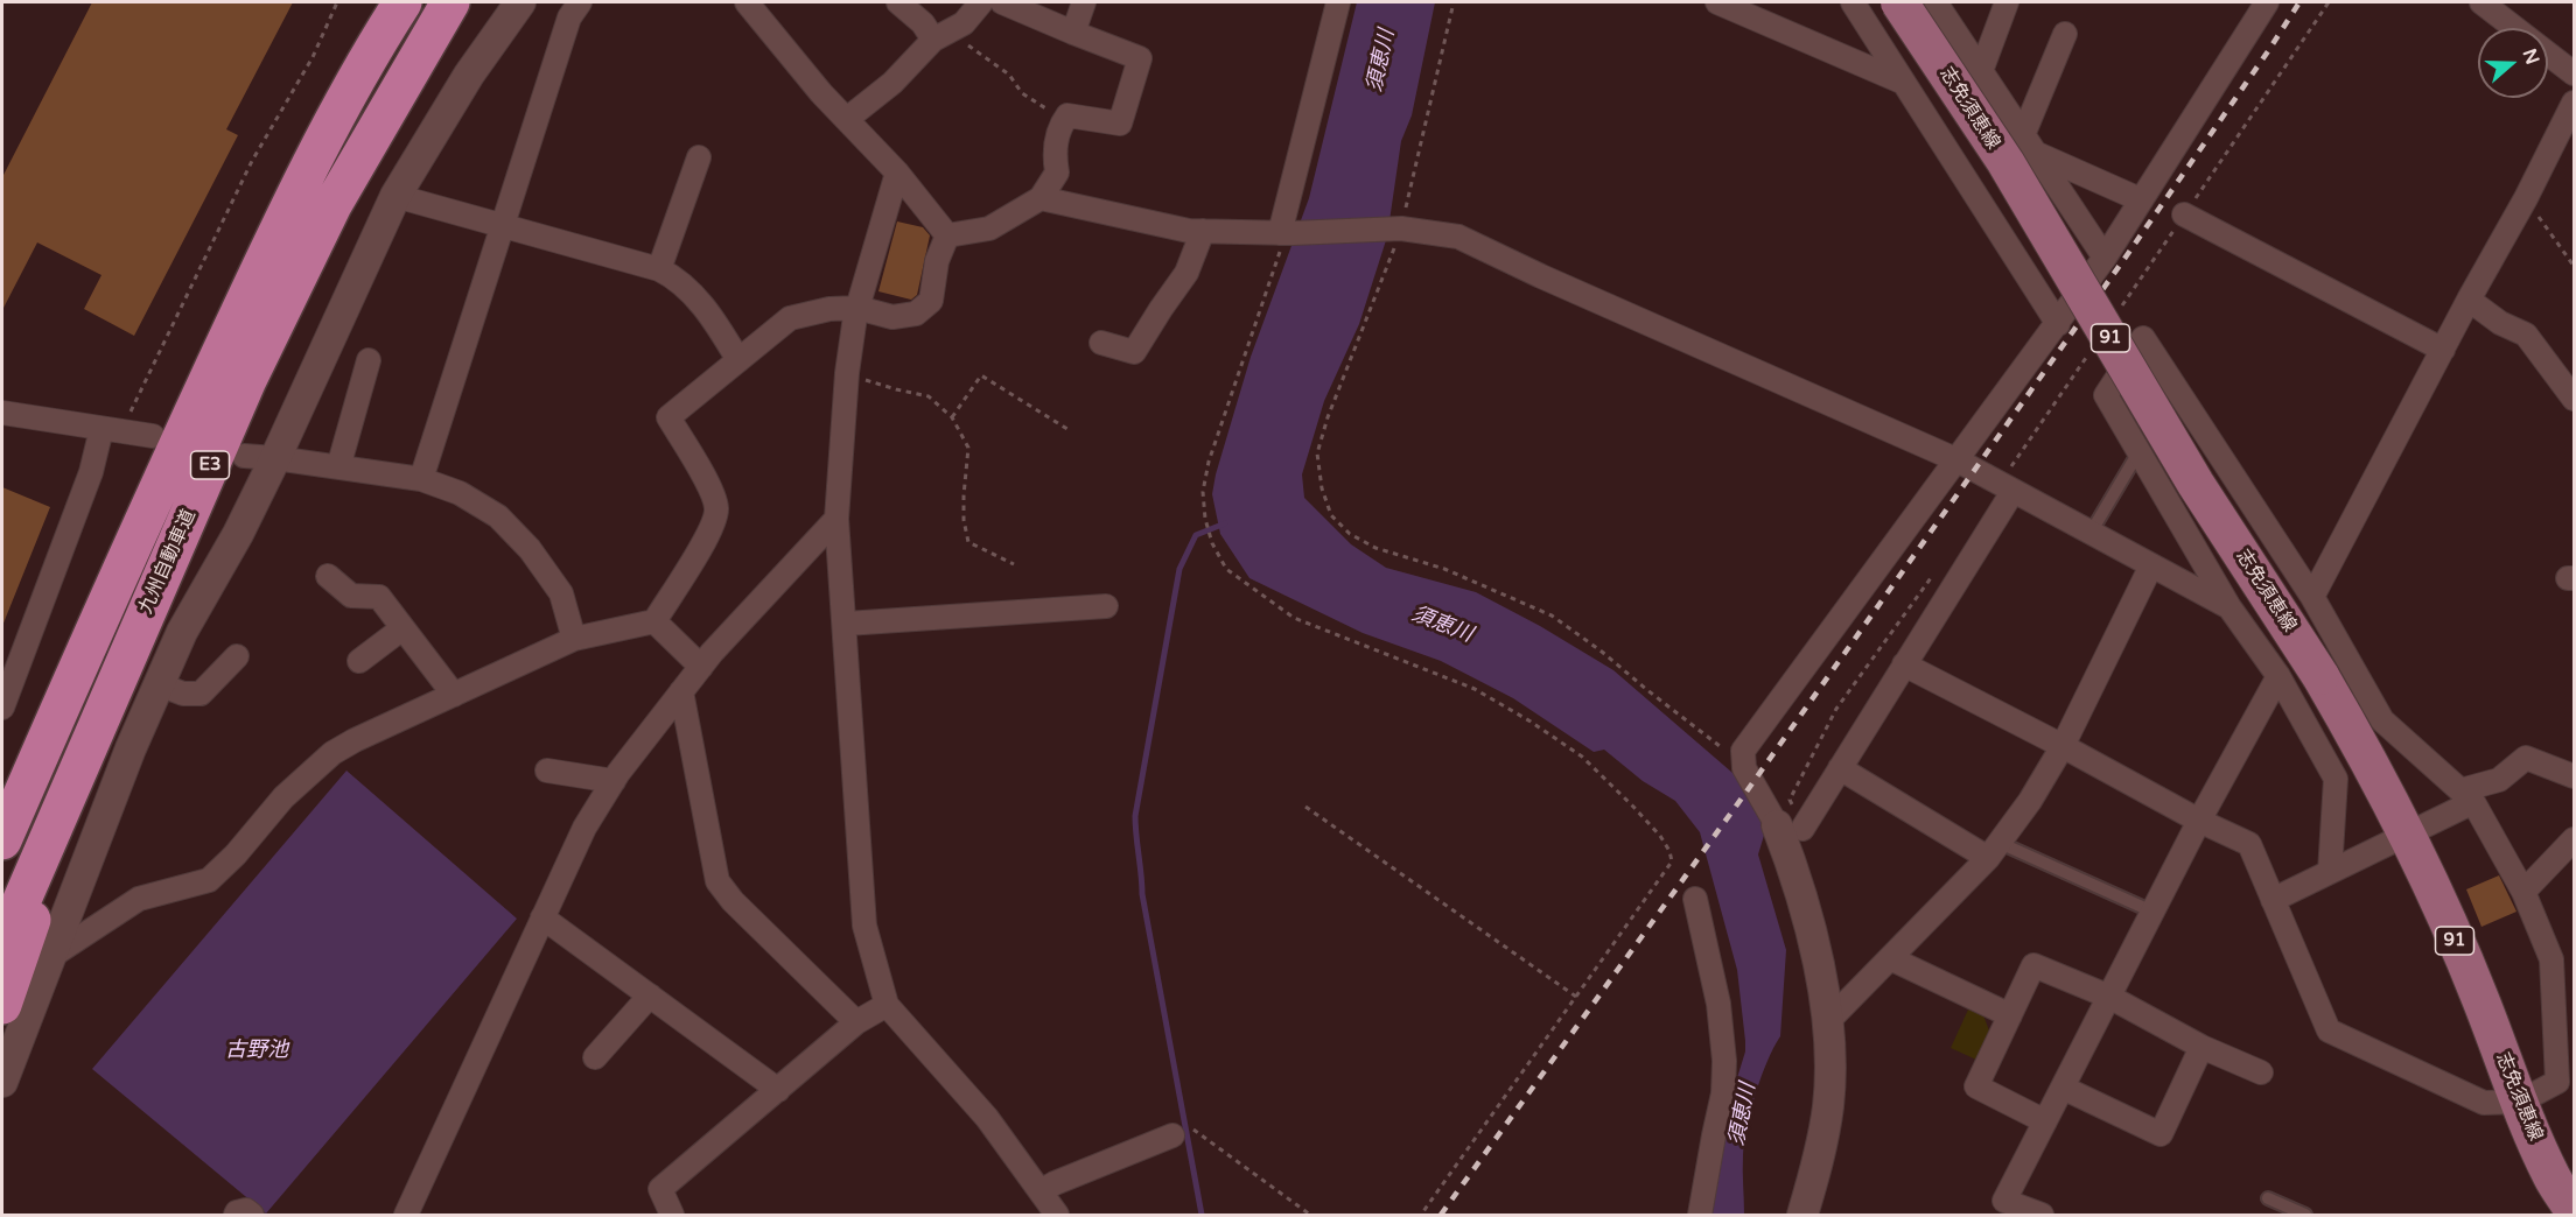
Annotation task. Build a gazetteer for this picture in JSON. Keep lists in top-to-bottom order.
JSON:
{
  "streets": {
    "highway": ["E3", "九州自動車道"],
    "main road": ["志免須恵線", "91"]
  },
  "water": ["須恵川", "古野池"],
  "north": "right"
}
